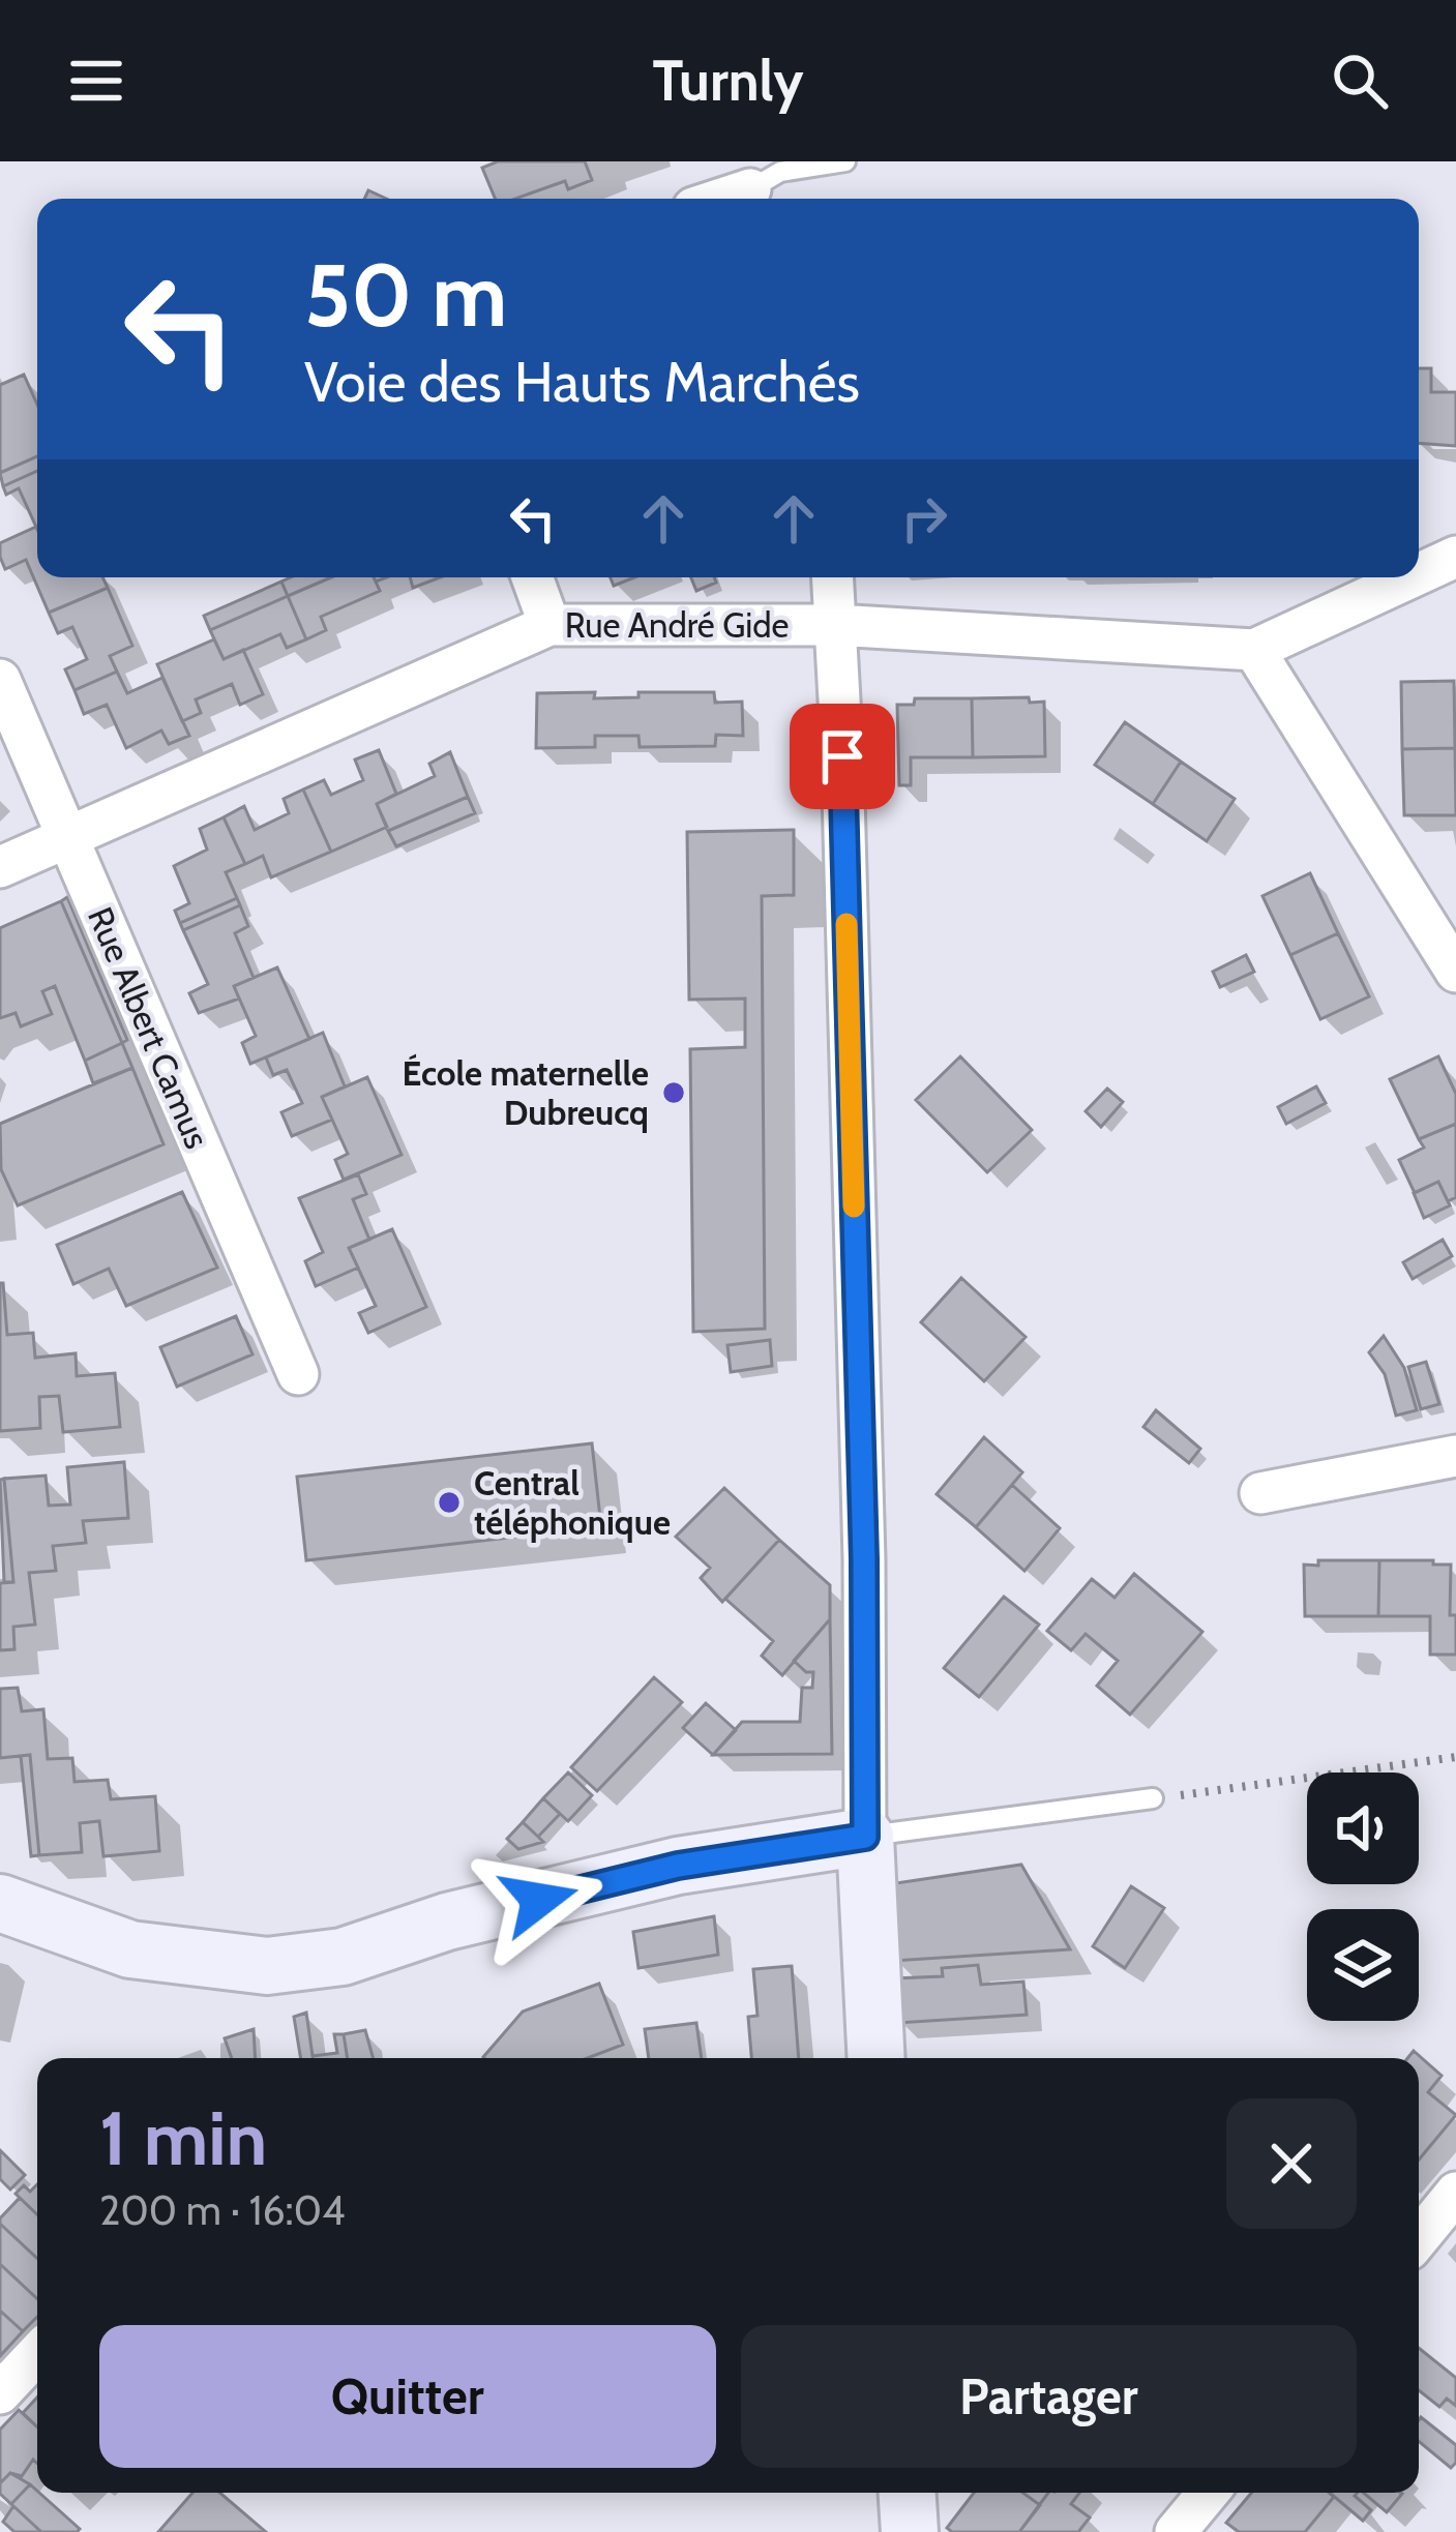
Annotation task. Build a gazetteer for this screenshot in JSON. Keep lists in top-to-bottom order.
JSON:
{
  "streets": {
    "street": ["Rue André Gide", "Rue Albert Camus"]
  },
  "crossings": [
    ["Rue André Gide", "Rue Albert Camus"]
  ],
  "places": ["École maternelle Dubreucq", "Central téléphonique"],
  "page": {
    "header": "Turnly",
    "turn": ["50 m", "Voie des Hauts Marchés"],
    "heading": ["1 min", "200 m · 16:04"],
    "buttons": ["Quitter", "Partager"]
  }
}
